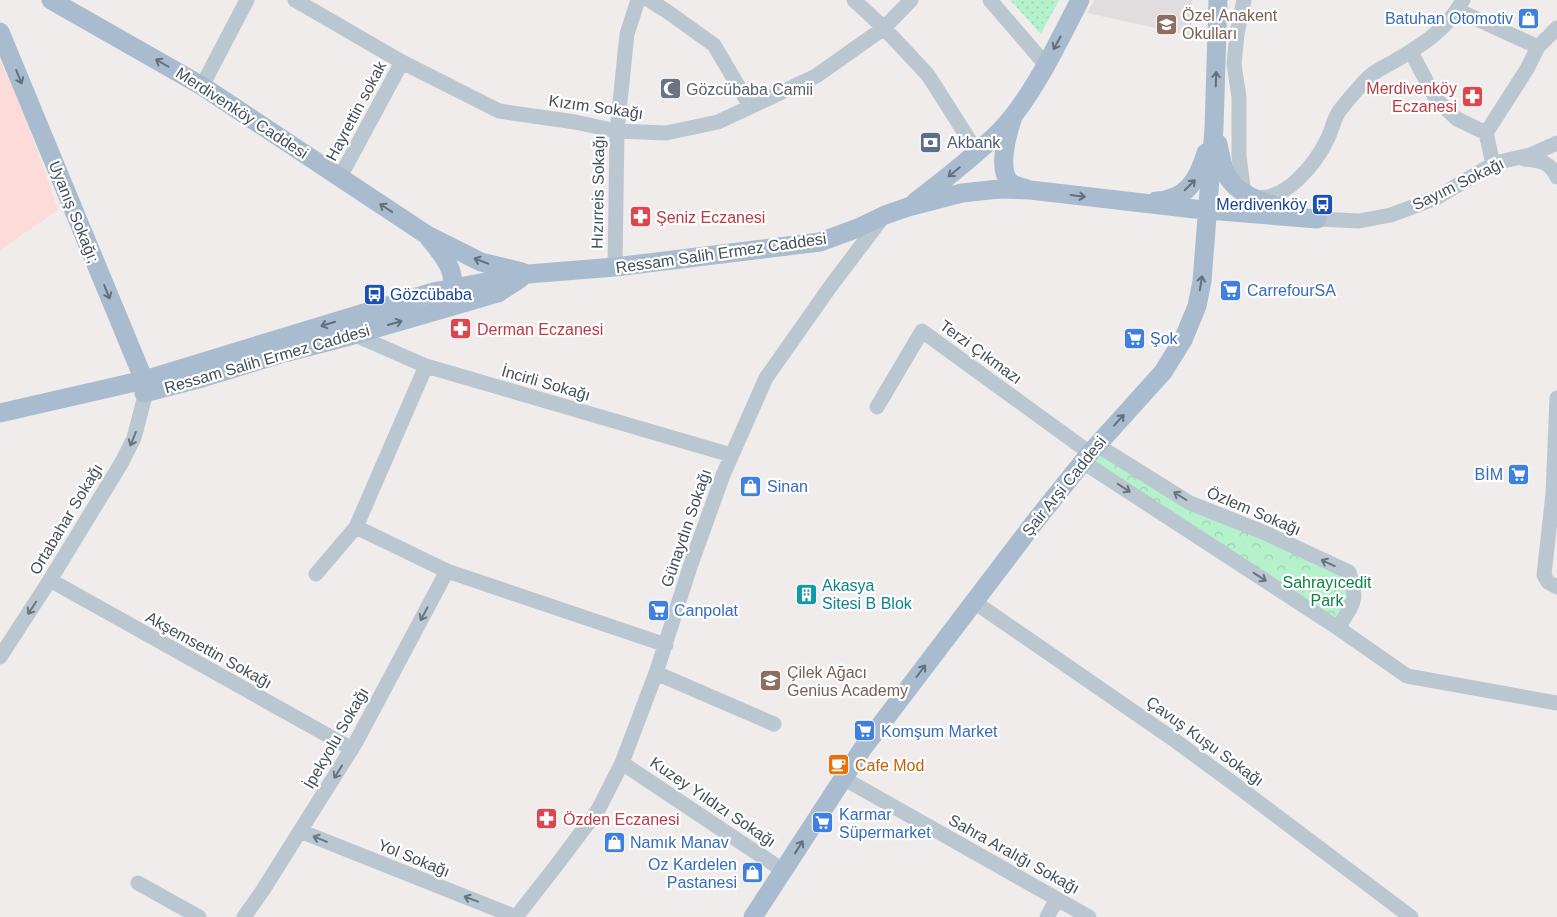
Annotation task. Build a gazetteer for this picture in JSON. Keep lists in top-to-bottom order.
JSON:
{
  "streets": {
    "main road": [
      "Merdivenköy Caddesi",
      "Sayım Sokağı",
      "Uyanış Sokağı;",
      "Ressam Salih Ermez Caddesi",
      "Şair Arşi Caddesi"
    ],
    "street": [
      "Kızım Sokağı",
      "Hayrettin sokak",
      "Hızırreis Sokağı",
      "Terzi Çıkmazı",
      "İncirli Sokağı",
      "Özlem Sokağı",
      "Ortabahar Sokağı",
      "Günaydın Sokağı",
      "Akşemsettin Sokağı",
      "İpekyolu Sokağı",
      "Çavuş Kuşu Sokağı",
      "Kuzey Yıldızı Sokağı",
      "Sahra Aralığı Sokağı",
      "Yol Sokağı"
    ]
  },
  "crossings": [
    ["Kızım Sokağı", "Hayrettin sokak"],
    ["Kızım Sokağı", "Hızırreis Sokağı"],
    ["Hayrettin sokak", "Merdivenköy Caddesi"],
    ["Merdivenköy Caddesi", "Ressam Salih Ermez Caddesi"],
    ["Sayım Sokağı", "Şair Arşi Caddesi"],
    ["Hızırreis Sokağı", "Ressam Salih Ermez Caddesi"],
    ["Uyanış Sokağı;", "Ressam Salih Ermez Caddesi"],
    ["Uyanış Sokağı;", "Ortabahar Sokağı"],
    ["Ressam Salih Ermez Caddesi", "İncirli Sokağı"],
    ["Ressam Salih Ermez Caddesi", "Ortabahar Sokağı"],
    ["Ressam Salih Ermez Caddesi", "Günaydın Sokağı"],
    ["Terzi Çıkmazı", "Şair Arşi Caddesi"],
    ["Terzi Çıkmazı", "Özlem Sokağı"],
    ["İncirli Sokağı", "Günaydın Sokağı"],
    ["Şair Arşi Caddesi", "Özlem Sokağı"],
    ["Şair Arşi Caddesi", "Çavuş Kuşu Sokağı"],
    ["Şair Arşi Caddesi", "Kuzey Yıldızı Sokağı"],
    ["Şair Arşi Caddesi", "Sahra Aralığı Sokağı"],
    ["Ortabahar Sokağı", "Akşemsettin Sokağı"],
    ["Günaydın Sokağı", "Kuzey Yıldızı Sokağı"],
    ["Günaydın Sokağı", "Yol Sokağı"],
    ["Akşemsettin Sokağı", "İpekyolu Sokağı"],
    ["İpekyolu Sokağı", "Yol Sokağı"]
  ],
  "one_way": [
    "Merdivenköy Caddesi",
    "Uyanış Sokağı;",
    "Şair Arşi Caddesi",
    "Ortabahar Sokağı",
    "İpekyolu Sokağı",
    "Yol Sokağı"
  ],
  "parks": ["Sahrayıcedit Park"],
  "places": {
    "shop": [
      "Batuhan Otomotiv",
      "Sinan",
      "Namık Manav",
      "Oz Kardelen Pastanesi"
    ],
    "school or university": ["Özel Anakent Okulları", "Çilek Ağacı Genius Academy"],
    "mosque": ["Gözcübaba Camii"],
    "pharmacy": [
      "Merdivenköy Eczanesi",
      "Şeniz Eczanesi",
      "Derman Eczanesi",
      "Özden Eczanesi"
    ],
    "bank": ["Akbank"],
    "bus stop": ["Merdivenköy", "Gözcübaba"],
    "supermarket": [
      "CarrefourSA",
      "Şok",
      "BİM",
      "Canpolat",
      "Komşum Market",
      "Karmar Süpermarket"
    ],
    "building": ["Akasya Sitesi B Blok"],
    "cafe": ["Cafe Mod"]
  }
}
